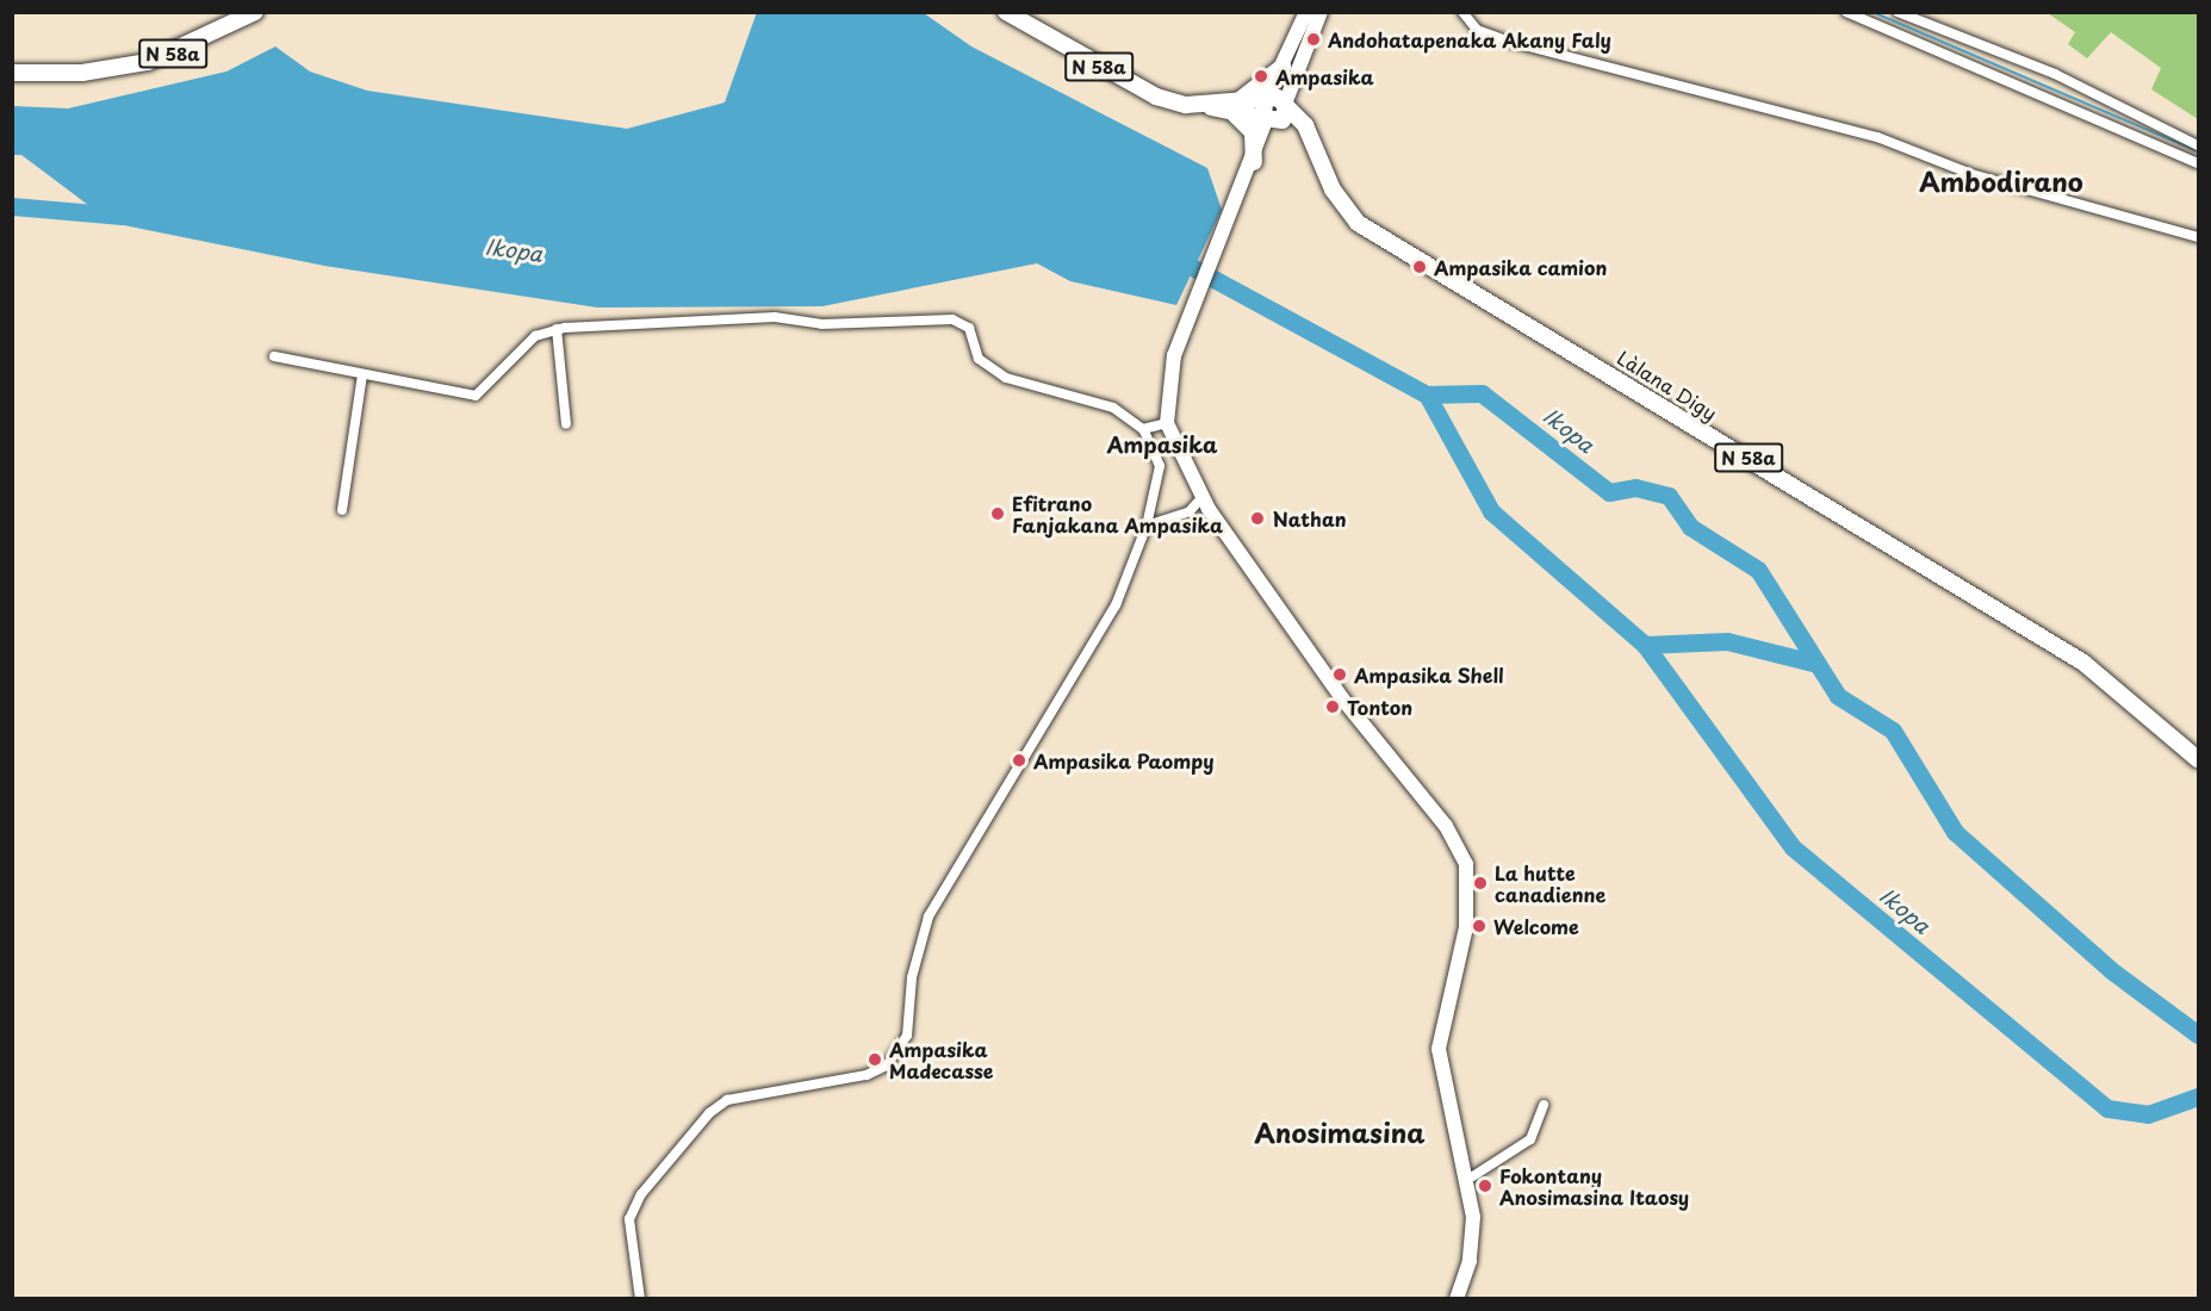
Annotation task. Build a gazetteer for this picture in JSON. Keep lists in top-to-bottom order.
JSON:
{
  "streets": {
    "main road": ["N 58a", "Làlana Digy"]
  },
  "crossings": [
    ["N 58a", "Làlana Digy"]
  ],
  "districts": ["Ambodirano", "Ampasika", "Anosimasina"],
  "water": ["Ikopa"],
  "places": [
    "Andohatapenaka Akany Faly",
    "Ampasika",
    "Ampasika camion",
    "Efitrano Fanjakana Ampasika",
    "Nathan",
    "Ampasika Shell",
    "Tonton",
    "Ampasika Paompy",
    "La hutte canadienne",
    "Welcome",
    "Ampasika Madecasse",
    "Fokontany Anosimasina Itaosy"
  ]
}
